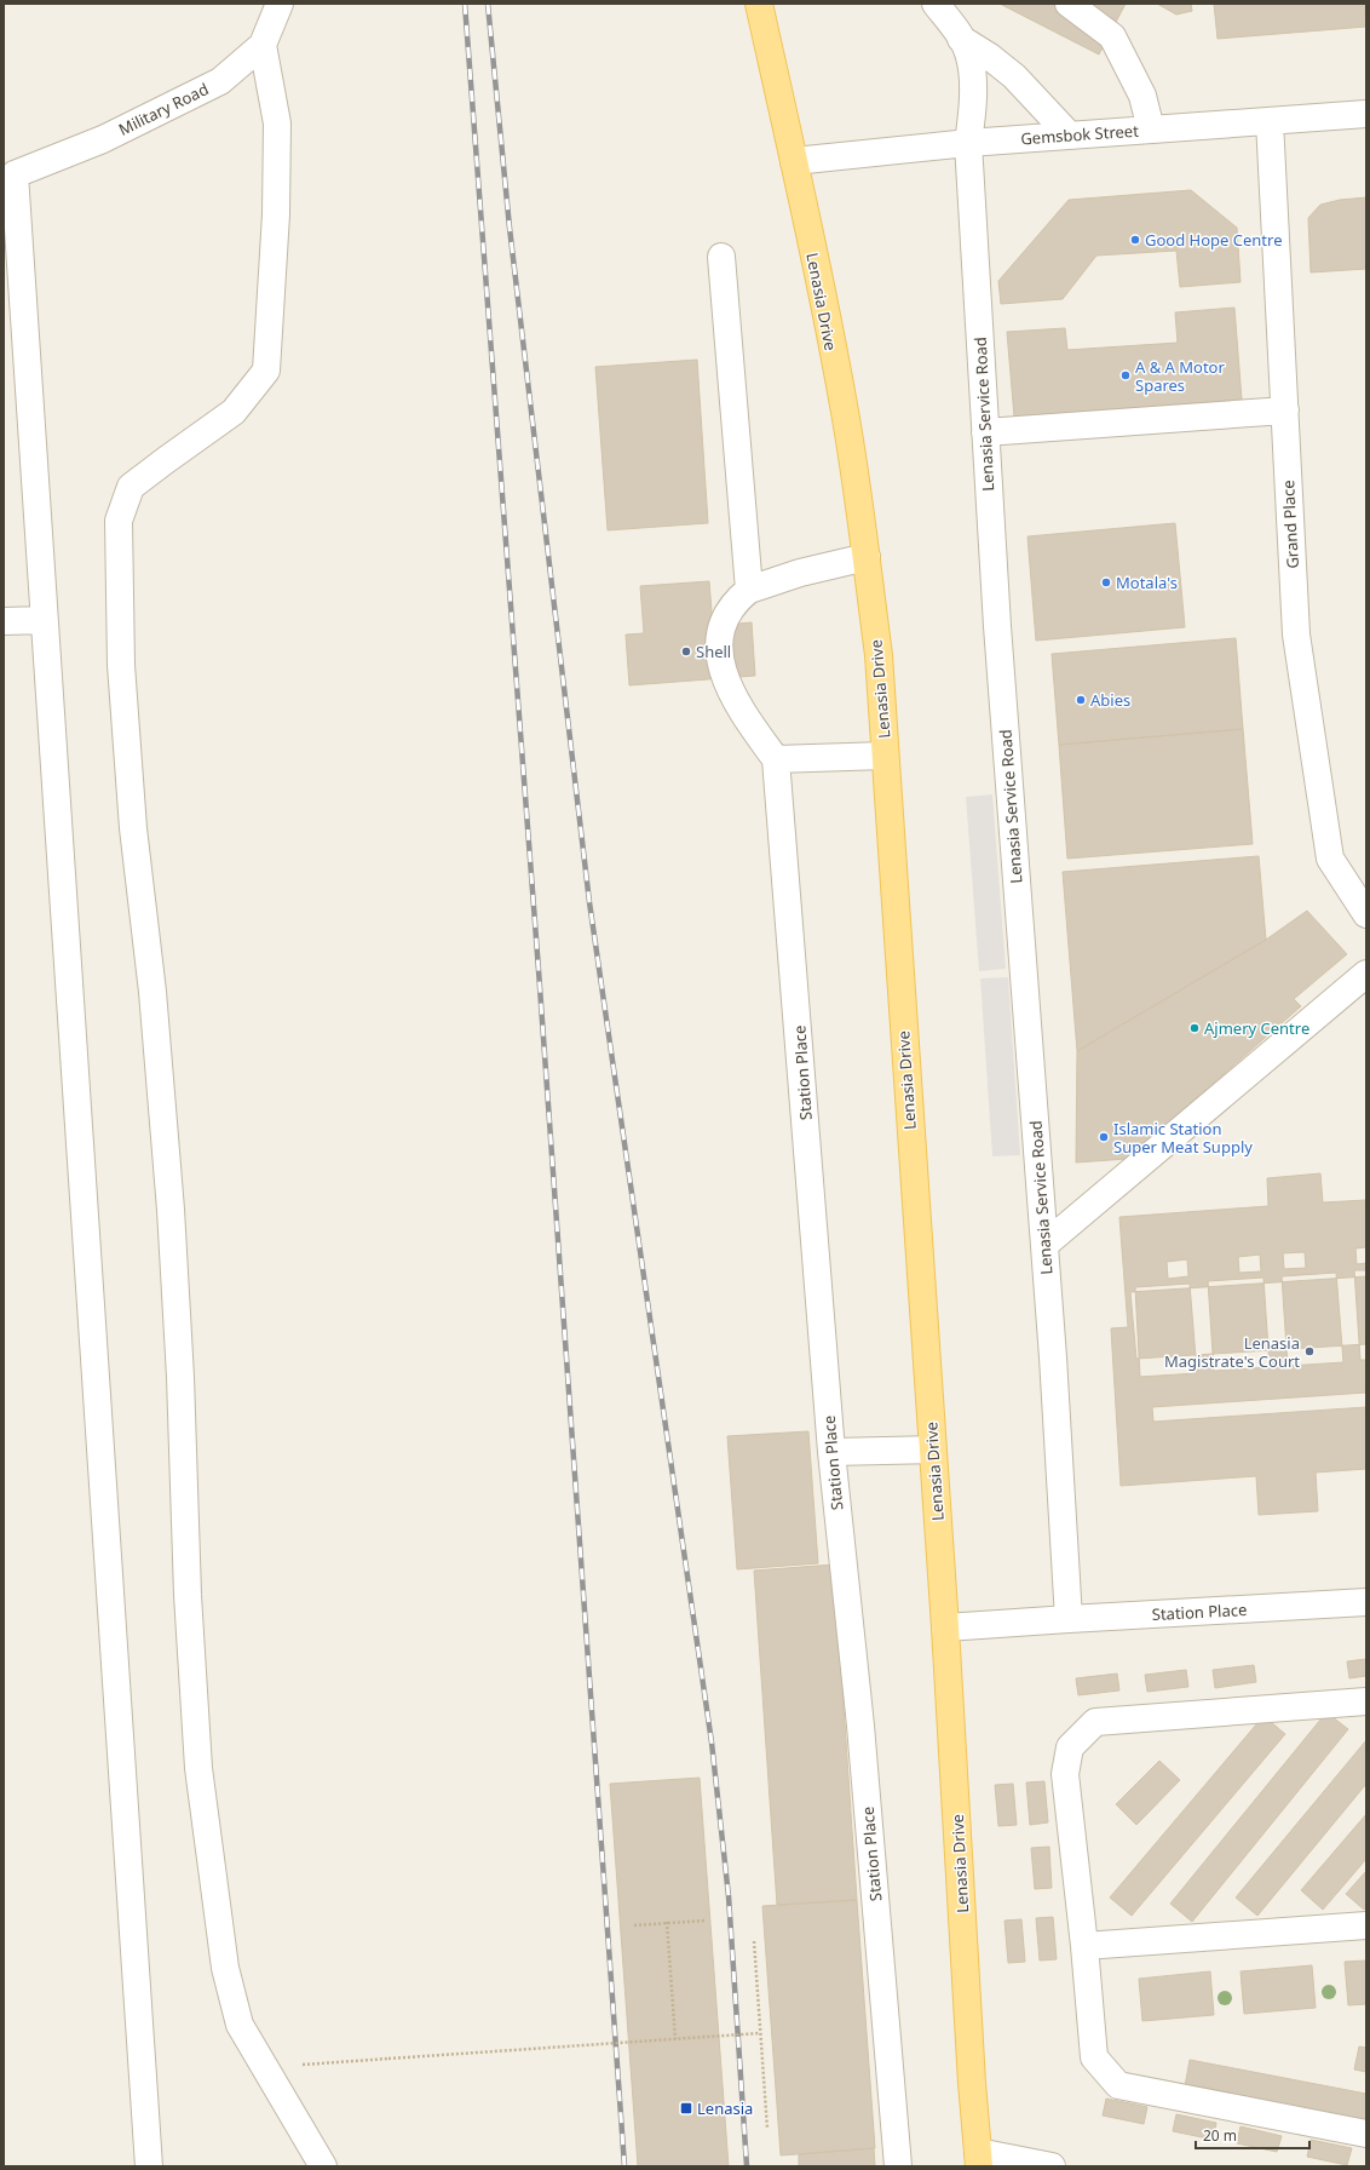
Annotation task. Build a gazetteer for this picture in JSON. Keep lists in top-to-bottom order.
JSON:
{
  "streets": {
    "main road": ["Lenasia Drive"],
    "street": [
      "Military Road",
      "Gemsbok Street",
      "Lenasia Service Road",
      "Grand Place",
      "Station Place"
    ]
  },
  "crossings": [
    ["Gemsbok Street", "Lenasia Drive"],
    ["Gemsbok Street", "Lenasia Service Road"],
    ["Gemsbok Street", "Grand Place"],
    ["Lenasia Drive", "Station Place"],
    ["Lenasia Service Road", "Station Place"]
  ],
  "places": {
    "other": [
      "Good Hope Centre",
      "A & A Motor Spares",
      "Motala's",
      "Shell",
      "Abies",
      "Ajmery Centre",
      "Islamic Station Super Meat Supply",
      "Lenasia Magistrate's Court"
    ],
    "transit": ["Lenasia"]
  },
  "scale_bar": "20 m"
}
